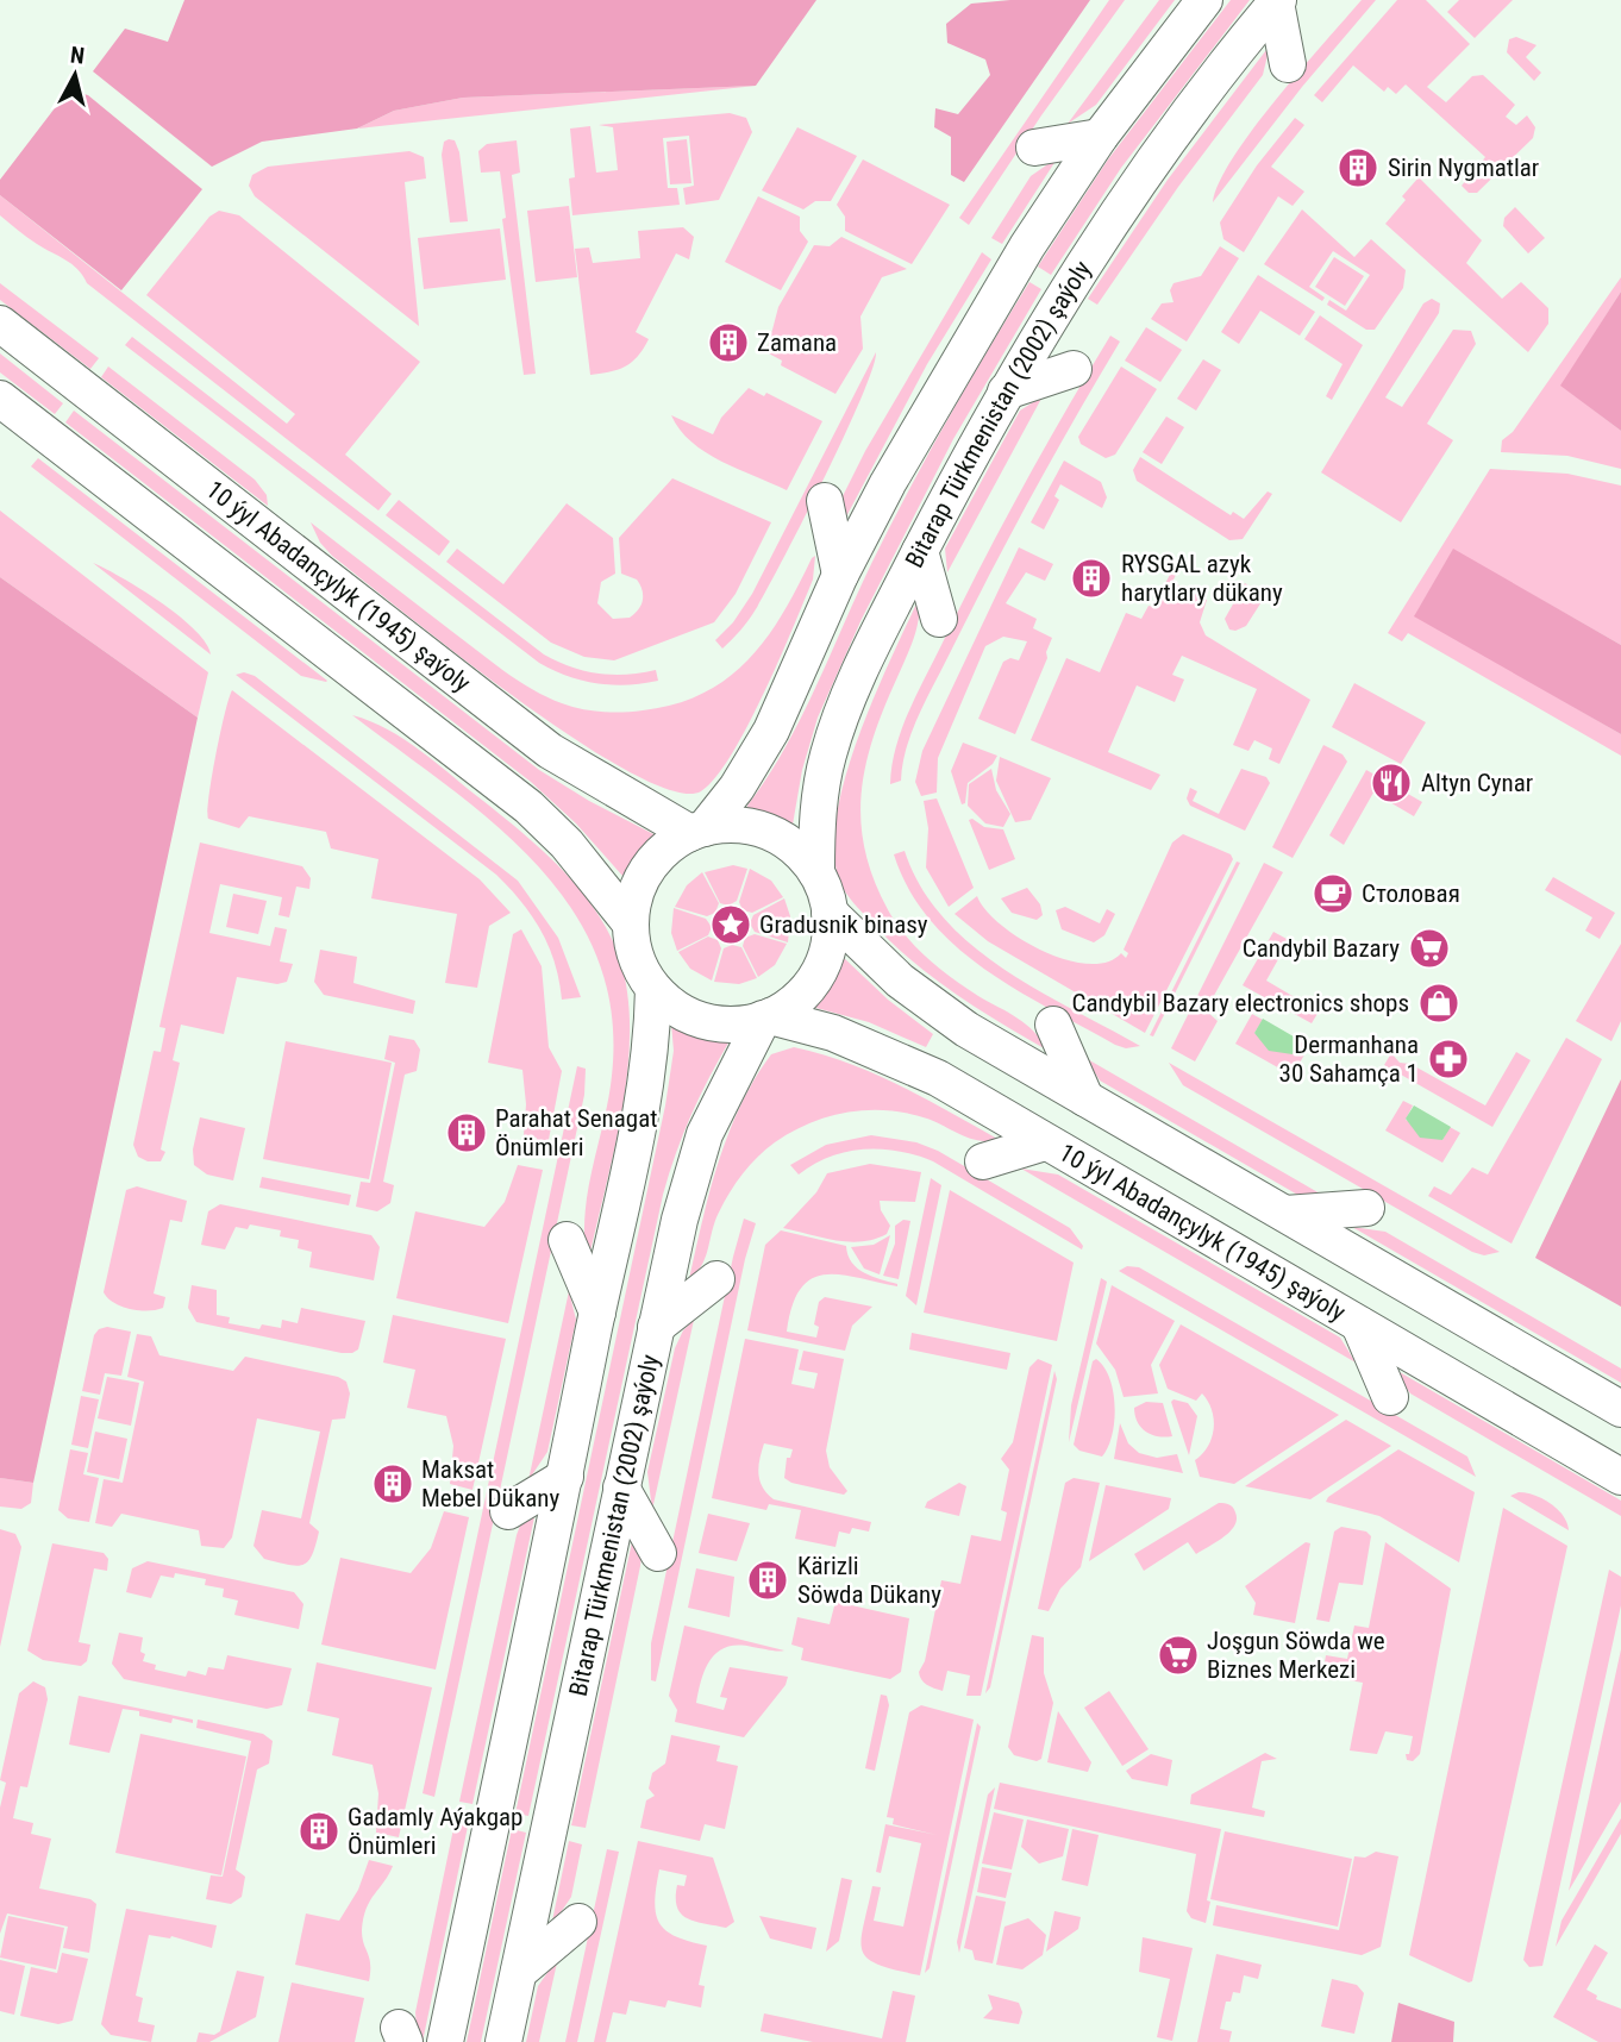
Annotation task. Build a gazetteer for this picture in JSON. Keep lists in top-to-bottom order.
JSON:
{
  "streets": {
    "main road": ["Bitarap Türkmenistan (2002) şaýoly", "10 ýyl Abadançylyk (1945) şaýoly"]
  },
  "crossings": [
    ["Bitarap Türkmenistan (2002) şaýoly", "10 ýyl Abadançylyk (1945) şaýoly"]
  ],
  "places": {
    "building": [
      "Sirin Nygmatlar",
      "Zamana",
      "RYSGAL azyk harytlary dükany",
      "Parahat Senagat Önümleri",
      "Maksat Mebel Dükany",
      "Kärizli Söwda Dükany",
      "Gadamly Aýakgap Önümleri"
    ],
    "restaurant": ["Altyn Cynar"],
    "cafe": ["Столовая"],
    "place": ["Gradusnik binasy"],
    "supermarket": ["Candybil Bazary", "Joşgun Söwda we Biznes Merkezi"],
    "shop": ["Candybil Bazary electronics shops"],
    "pharmacy": ["Dermanhana 30 Sahamça 1"]
  },
  "north": "top"
}
